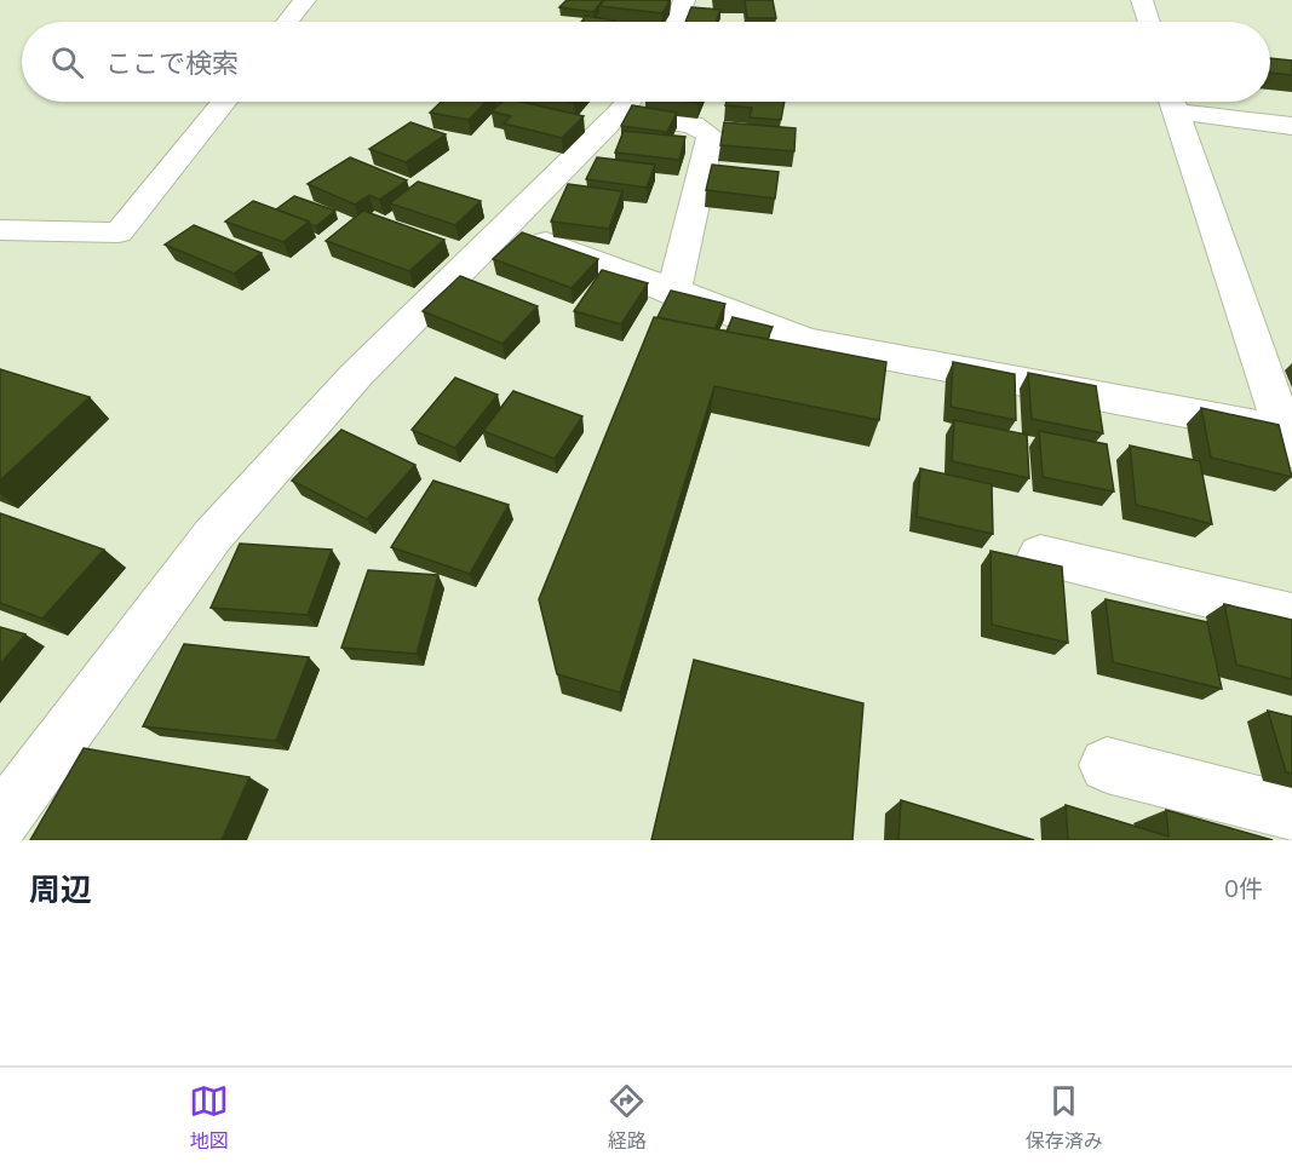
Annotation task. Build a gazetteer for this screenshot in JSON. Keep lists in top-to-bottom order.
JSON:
{
  "page": {
    "search": "ここで検索",
    "heading": ["周辺", "0件"],
    "nav": ["地図", "経路", "保存済み"]
  }
}
